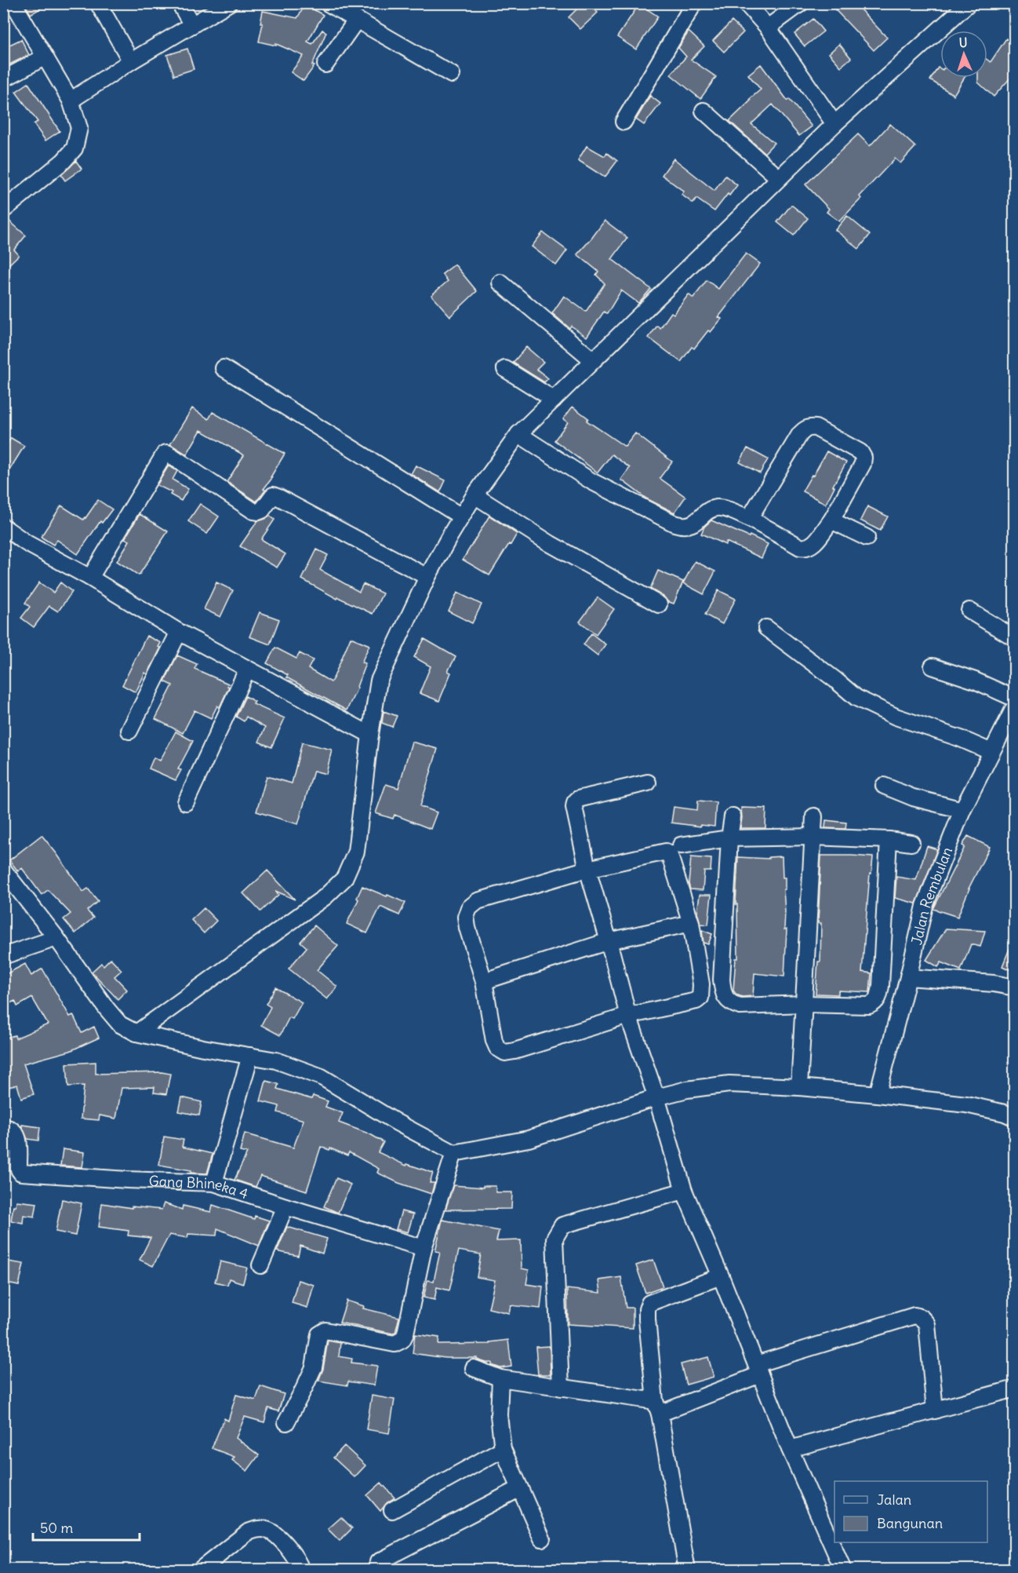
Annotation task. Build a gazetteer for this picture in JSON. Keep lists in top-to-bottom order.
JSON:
{
  "streets": {
    "street": ["Jalan Rembulan", "Gang Bhineka 4"]
  },
  "legend": ["Jalan", "Bangunan"],
  "scale_bar": "50 m",
  "north": "top"
}
